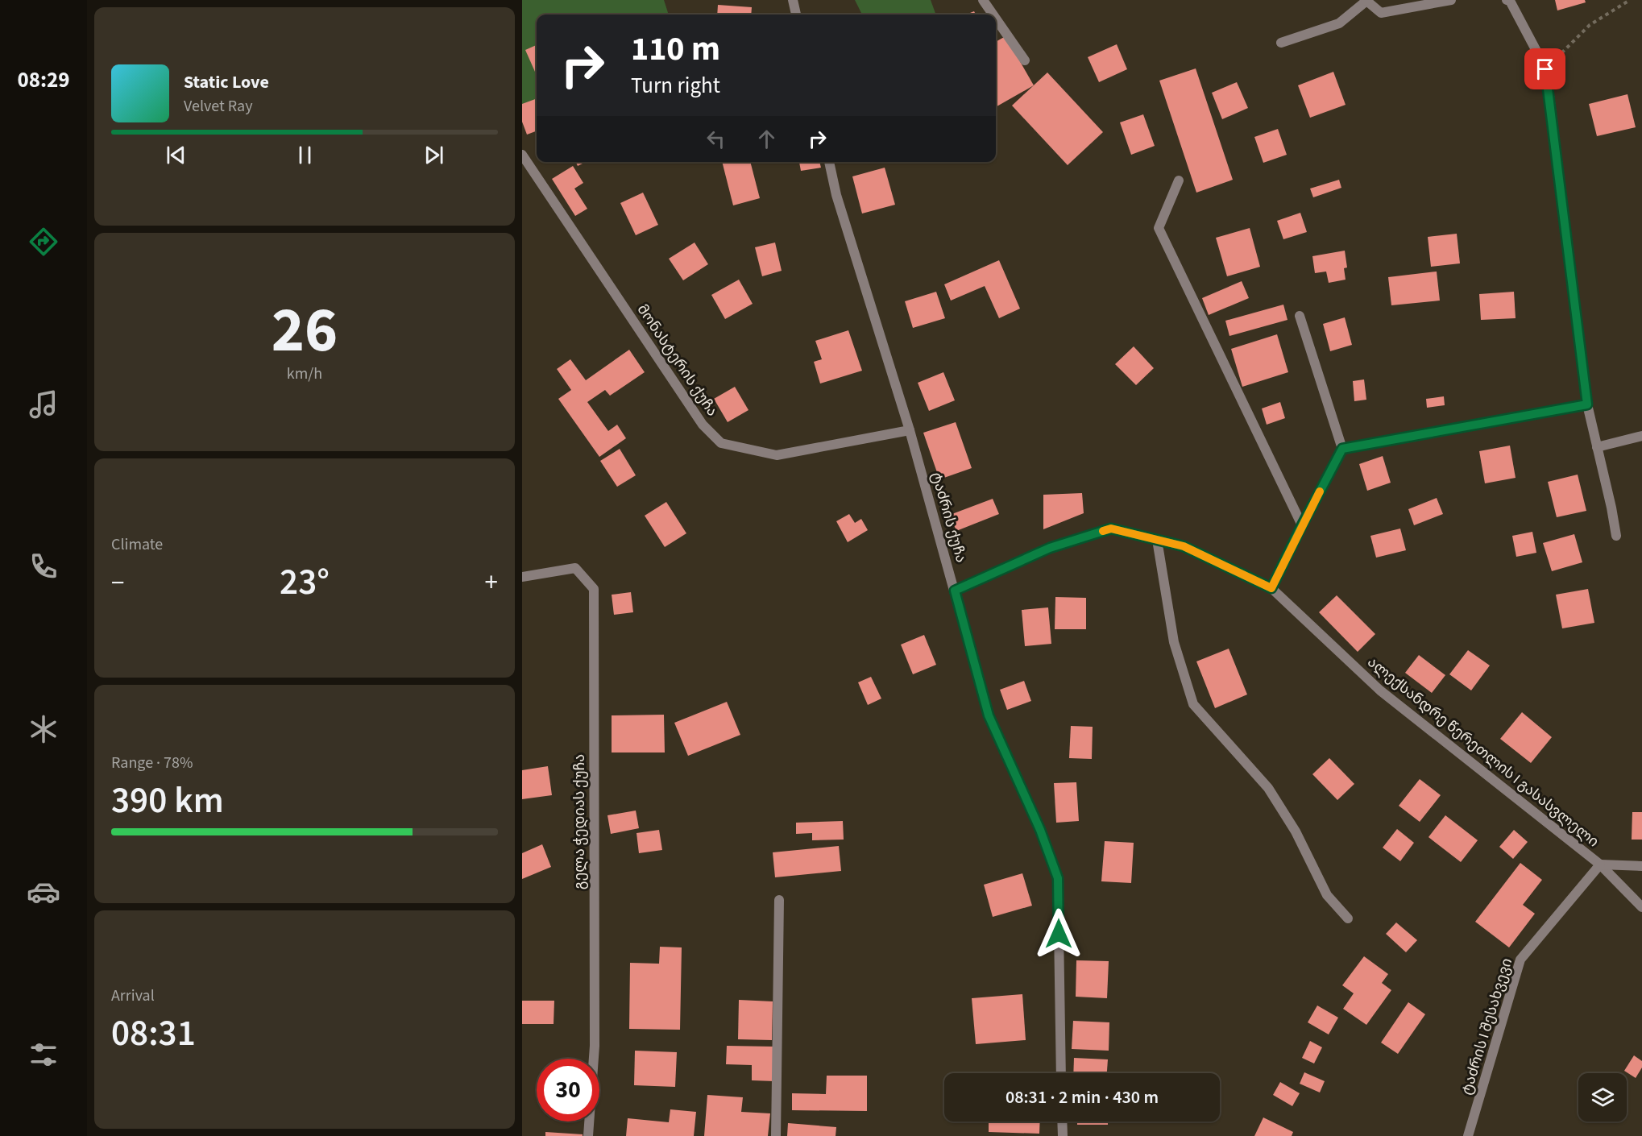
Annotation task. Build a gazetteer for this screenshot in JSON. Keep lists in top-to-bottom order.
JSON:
{
  "streets": {
    "street": [
      "მონასტერის ქუჩა",
      "ტაძრის ქუჩა",
      "ალექსანდრე წერეთლის I გასასვლელი",
      "გელა ჭედიას ქუჩა",
      "ტაძრის I შესახვევი"
    ]
  },
  "crossings": [
    ["მონასტერის ქუჩა", "ტაძრის ქუჩა"],
    ["ტაძრის ქუჩა", "ალექსანდრე წერეთლის I გასასვლელი"],
    ["ალექსანდრე წერეთლის I გასასვლელი", "ტაძრის I შესახვევი"]
  ],
  "page": {
    "tabs": "08:29",
    "turn": ["110 m", "Turn right"],
    "song": ["Static Love", "Velvet Ray"],
    "tile": [
      ["26", "km/h"],
      "Climate",
      ["Range · 78%", "390 km"],
      ["Arrival", "08:31"]
    ],
    "heat": ["−", "23°", "+"],
    "limit": "30",
    "trip": "08:31 · 2 min · 430 m"
  }
}
